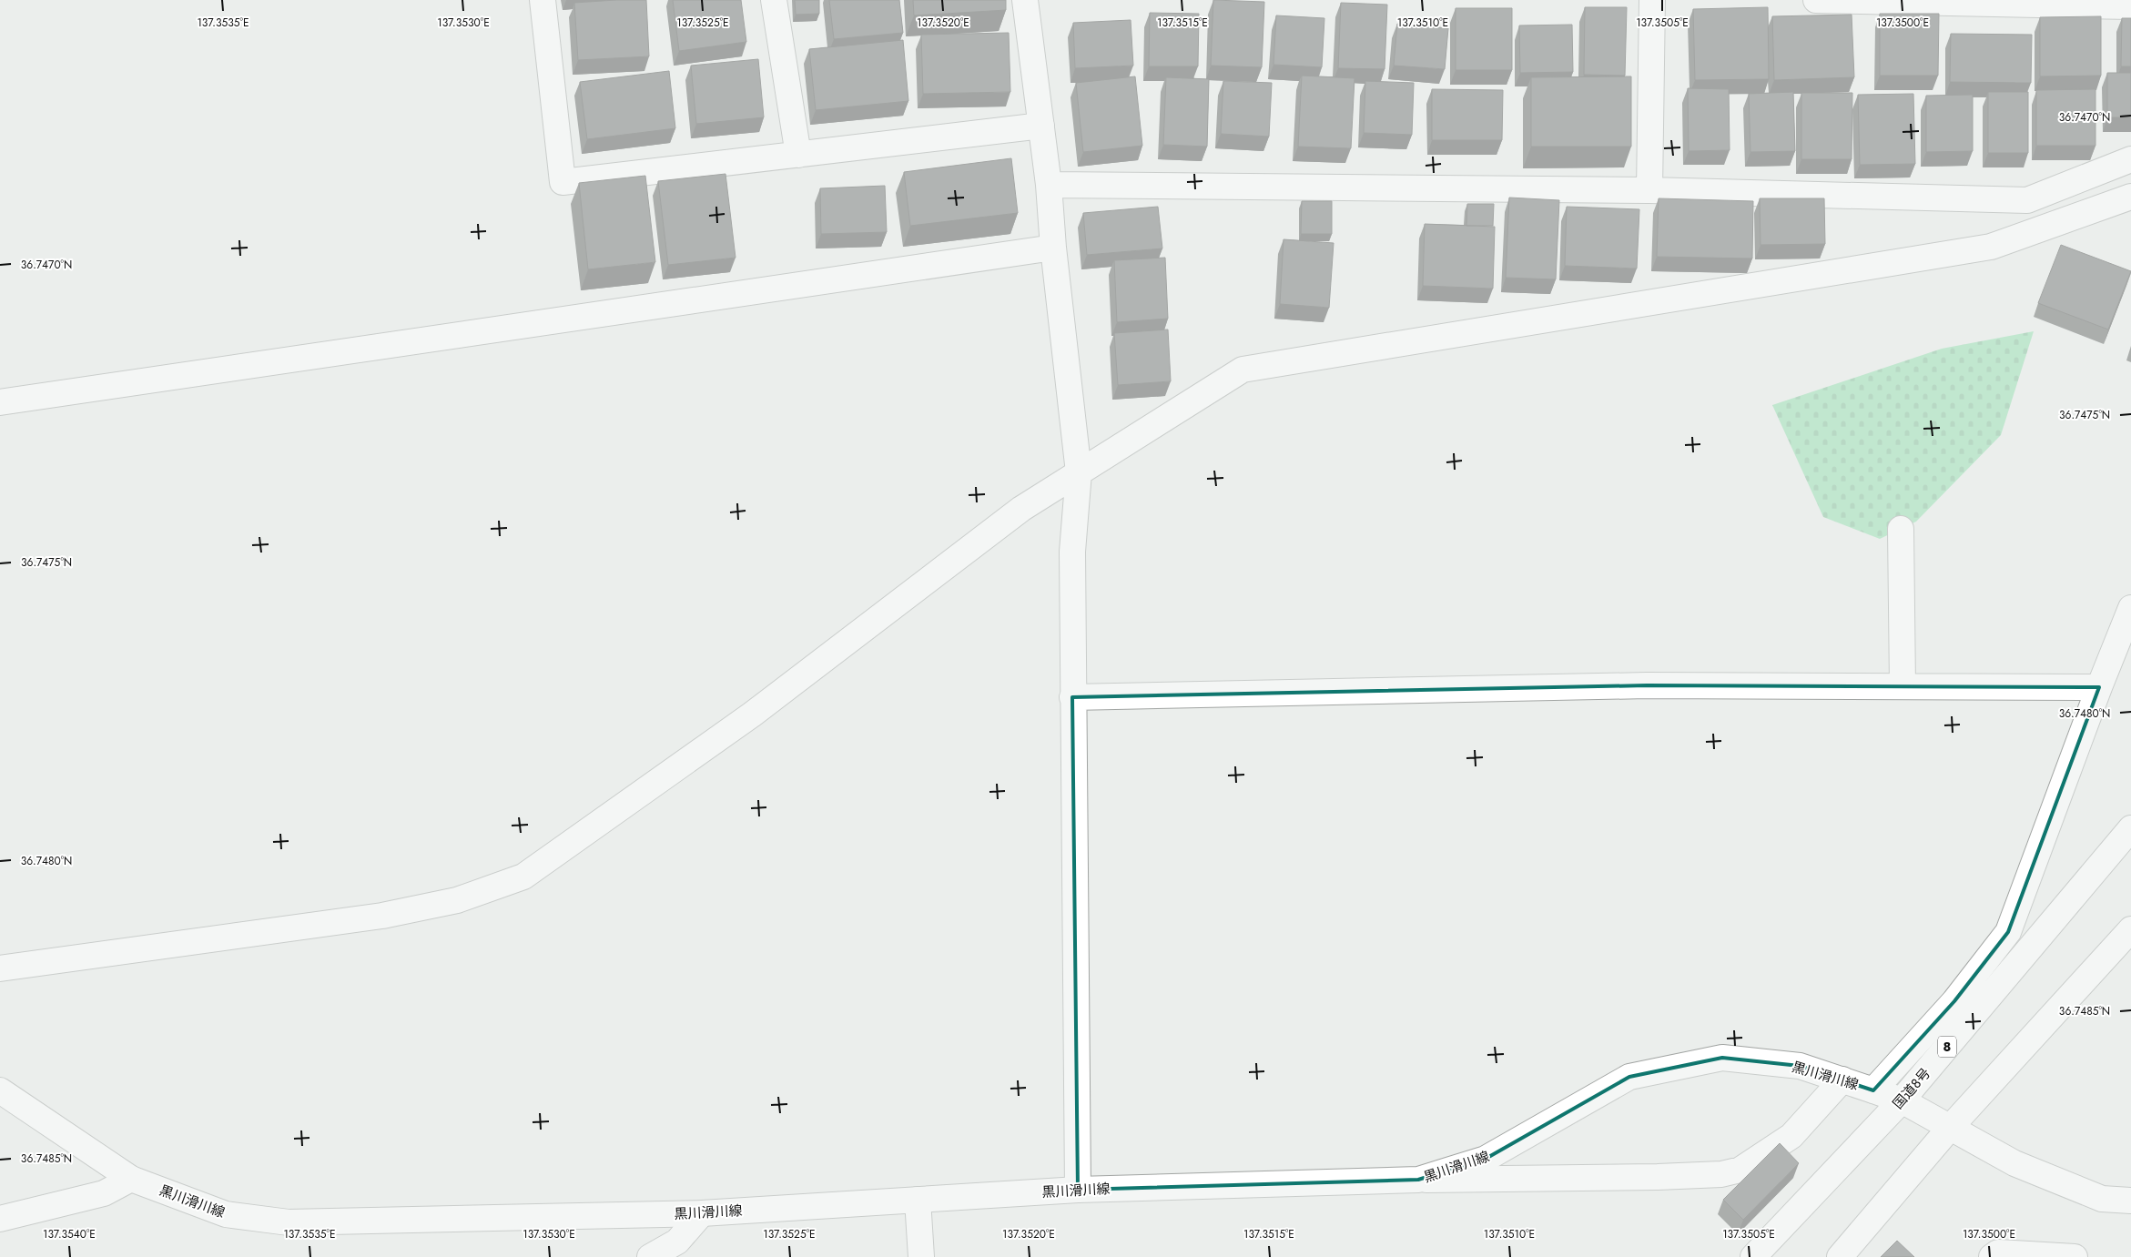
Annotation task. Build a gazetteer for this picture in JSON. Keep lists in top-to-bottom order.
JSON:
{
  "streets": {
    "main road": ["8", "黒川滑川線", "国道8号"]
  },
  "crossings": [
    ["黒川滑川線", "国道8号"]
  ],
  "coordinates": [
    "137.3535°E",
    "137.3530°E",
    "137.3525°E",
    "137.3520°E",
    "137.3515°E",
    "137.3510°E",
    "137.3505°E",
    "137.3500°E",
    "36.7470°N",
    "36.7475°N",
    "36.7480°N",
    "36.7485°N",
    "137.3540°E"
  ]
}
